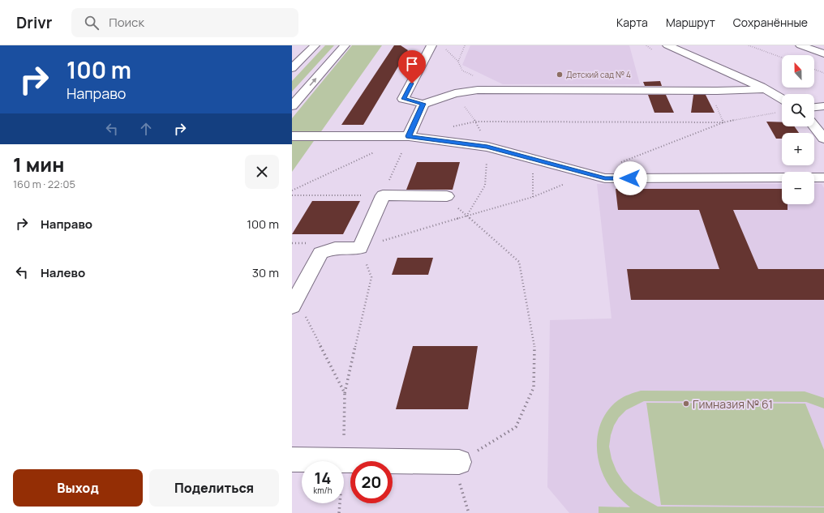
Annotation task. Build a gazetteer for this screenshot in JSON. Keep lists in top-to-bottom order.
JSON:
{
  "places": ["Детский сад № 4", "Гимназия № 61"],
  "north": "top",
  "page": {
    "header": "Drivr",
    "search": "Поиск",
    "nav": ["Карта", "Маршрут", "Сохранённые"],
    "turn": ["100 m", "Направо"],
    "map_buttons": ["+", "−"],
    "heading": ["1 мин", "160 m · 22:05"],
    "list": [
      {
        "name": "Направо",
        "value": "100 m"
      },
      {
        "name": "Налево",
        "value": "30 m"
      }
    ],
    "speed": "14 km/h",
    "limit": "20",
    "buttons": ["Выход", "Поделиться"]
  }
}
